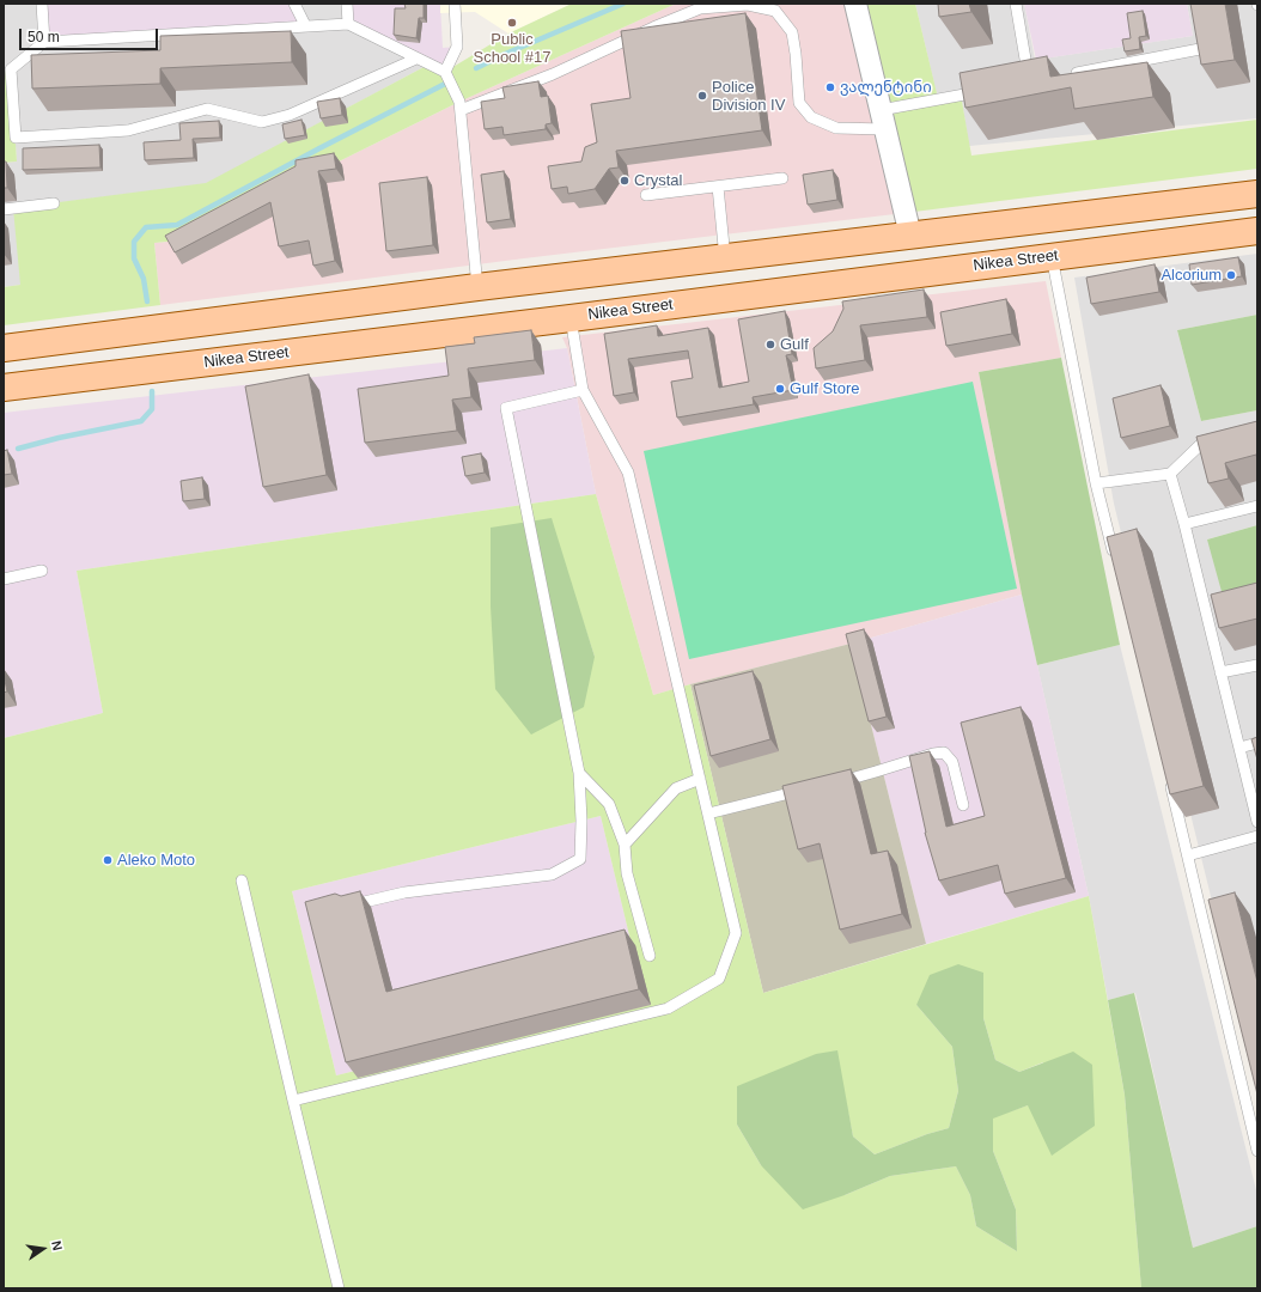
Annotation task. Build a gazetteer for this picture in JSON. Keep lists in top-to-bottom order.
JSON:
{
  "streets": {
    "main road": ["Nikea Street"]
  },
  "places": [
    "Public School #17",
    "ვალენტინი",
    "Police Division IV",
    "Crystal",
    "Alcorium",
    "Gulf",
    "Gulf Store",
    "Aleko Moto"
  ],
  "scale_bar": "50 m",
  "north": "right"
}
